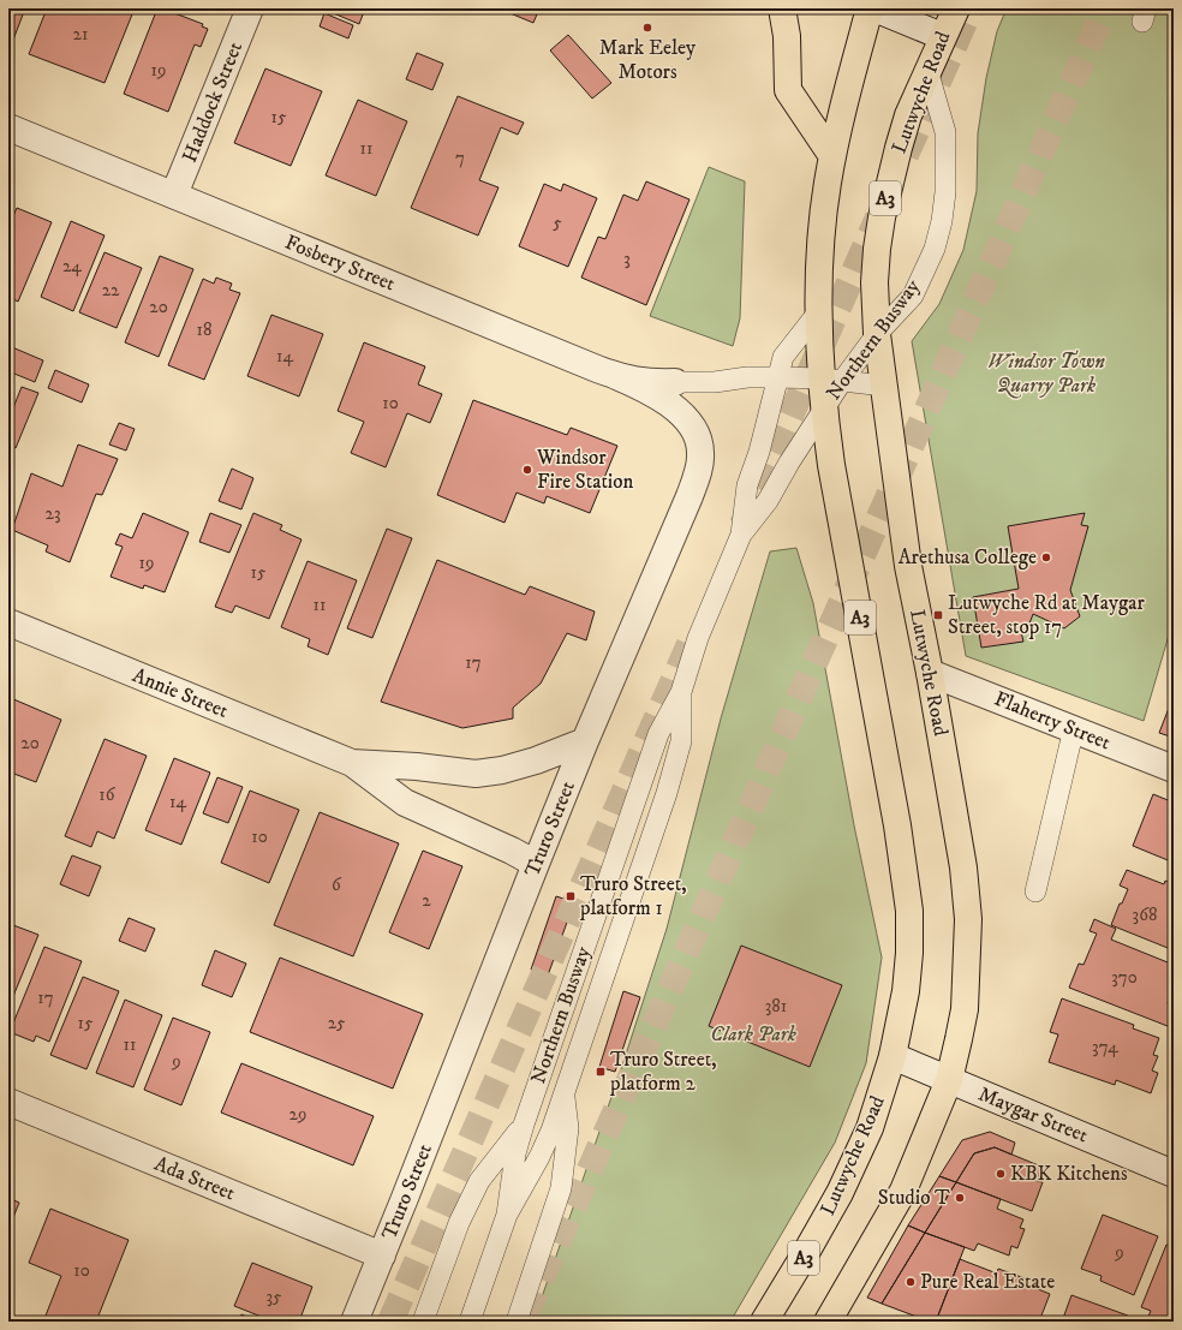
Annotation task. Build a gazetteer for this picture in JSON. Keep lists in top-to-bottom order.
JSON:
{
  "streets": {
    "highway": ["Lutwyche Road", "A3"],
    "street": [
      "Haddock Street",
      "Fosbery Street",
      "Annie Street",
      "Flaherty Street",
      "Truro Street",
      "Maygar Street",
      "Ada Street"
    ],
    "lane": ["Northern Busway"]
  },
  "crossings": [
    ["Lutwyche Road", "Northern Busway"],
    ["Lutwyche Road", "Flaherty Street"],
    ["Lutwyche Road", "Maygar Street"],
    ["Haddock Street", "Fosbery Street"],
    ["Fosbery Street", "Truro Street"],
    ["Annie Street", "Truro Street"],
    ["Truro Street", "Ada Street"]
  ],
  "parks": ["Windsor Town Quarry Park", "Clark Park"],
  "places": {
    "other": [
      "Mark Eeley Motors",
      "Windsor Fire Station",
      "Arethusa College",
      "KBK Kitchens",
      "Studio T",
      "Pure Real Estate"
    ],
    "transit": ["Lutwyche Rd at Maygar Street, stop 17", "Truro Street, platform 1", "Truro Street, platform 2"]
  },
  "house_numbers": [
    "21",
    "19",
    "15",
    "11",
    "7",
    "5",
    "3",
    "24",
    "22",
    "20",
    "18",
    "14",
    "10",
    "23",
    "19",
    "15",
    "11",
    "17",
    "20",
    "16",
    "14",
    "10",
    "6",
    "2",
    "368",
    "370",
    "17",
    "381",
    "15",
    "25",
    "11",
    "374",
    "9",
    "29",
    "9",
    "10",
    "35"
  ]
}
